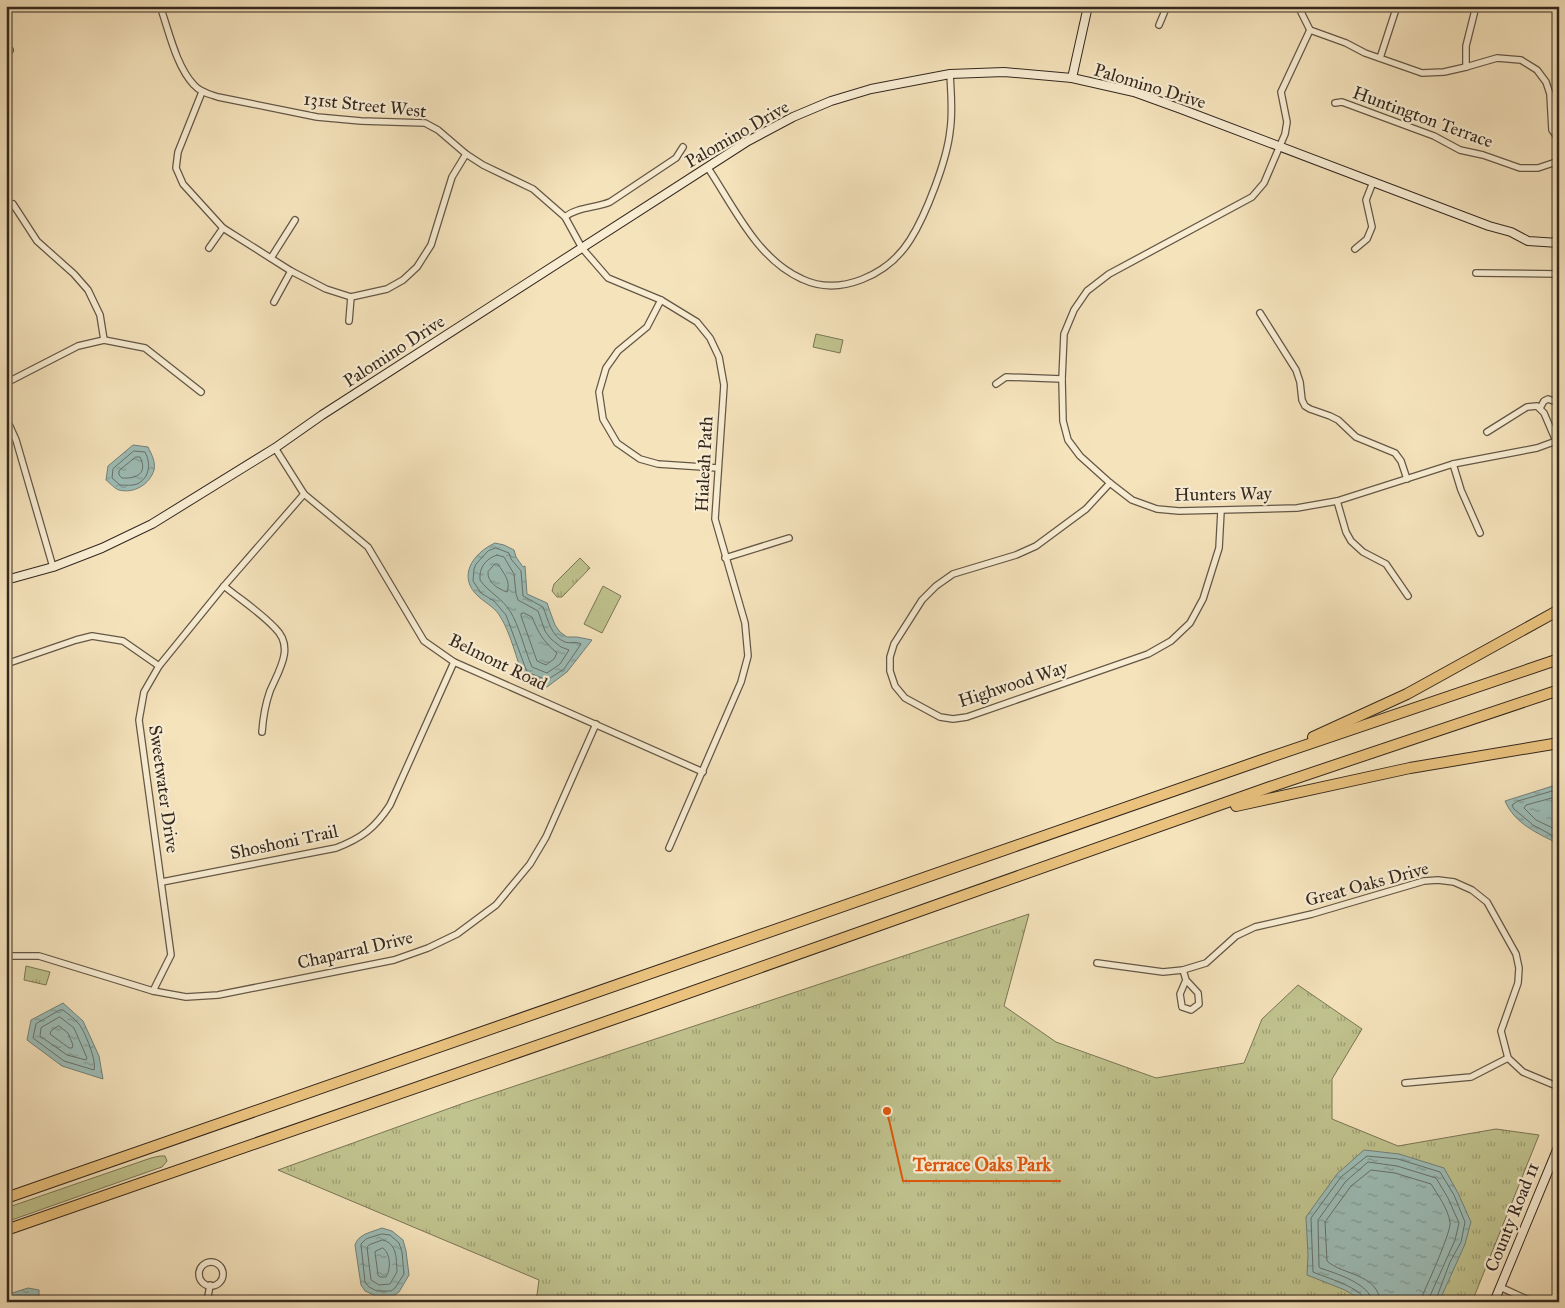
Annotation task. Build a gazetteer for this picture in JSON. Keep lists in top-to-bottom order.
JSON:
{
  "streets": {
    "street": [
      "Palomino Drive",
      "131st Street West",
      "Huntington Terrace",
      "Hialeah Path",
      "Hunters Way",
      "Belmont Road",
      "Highwood Way",
      "Sweetwater Drive",
      "Shoshoni Trail",
      "Great Oaks Drive",
      "Chaparral Drive",
      "County Road 11"
    ]
  },
  "crossings": [
    ["Palomino Drive", "131st Street West"],
    ["Palomino Drive", "Hialeah Path"],
    ["Palomino Drive", "Hunters Way"],
    ["Palomino Drive", "Belmont Road"],
    ["131st Street West", "Hialeah Path"],
    ["Hialeah Path", "Belmont Road"],
    ["Hunters Way", "Highwood Way"],
    ["Belmont Road", "Sweetwater Drive"],
    ["Belmont Road", "Shoshoni Trail"],
    ["Belmont Road", "Chaparral Drive"],
    ["Sweetwater Drive", "Shoshoni Trail"],
    ["Sweetwater Drive", "Chaparral Drive"]
  ],
  "places": ["Terrace Oaks Park"]
}
